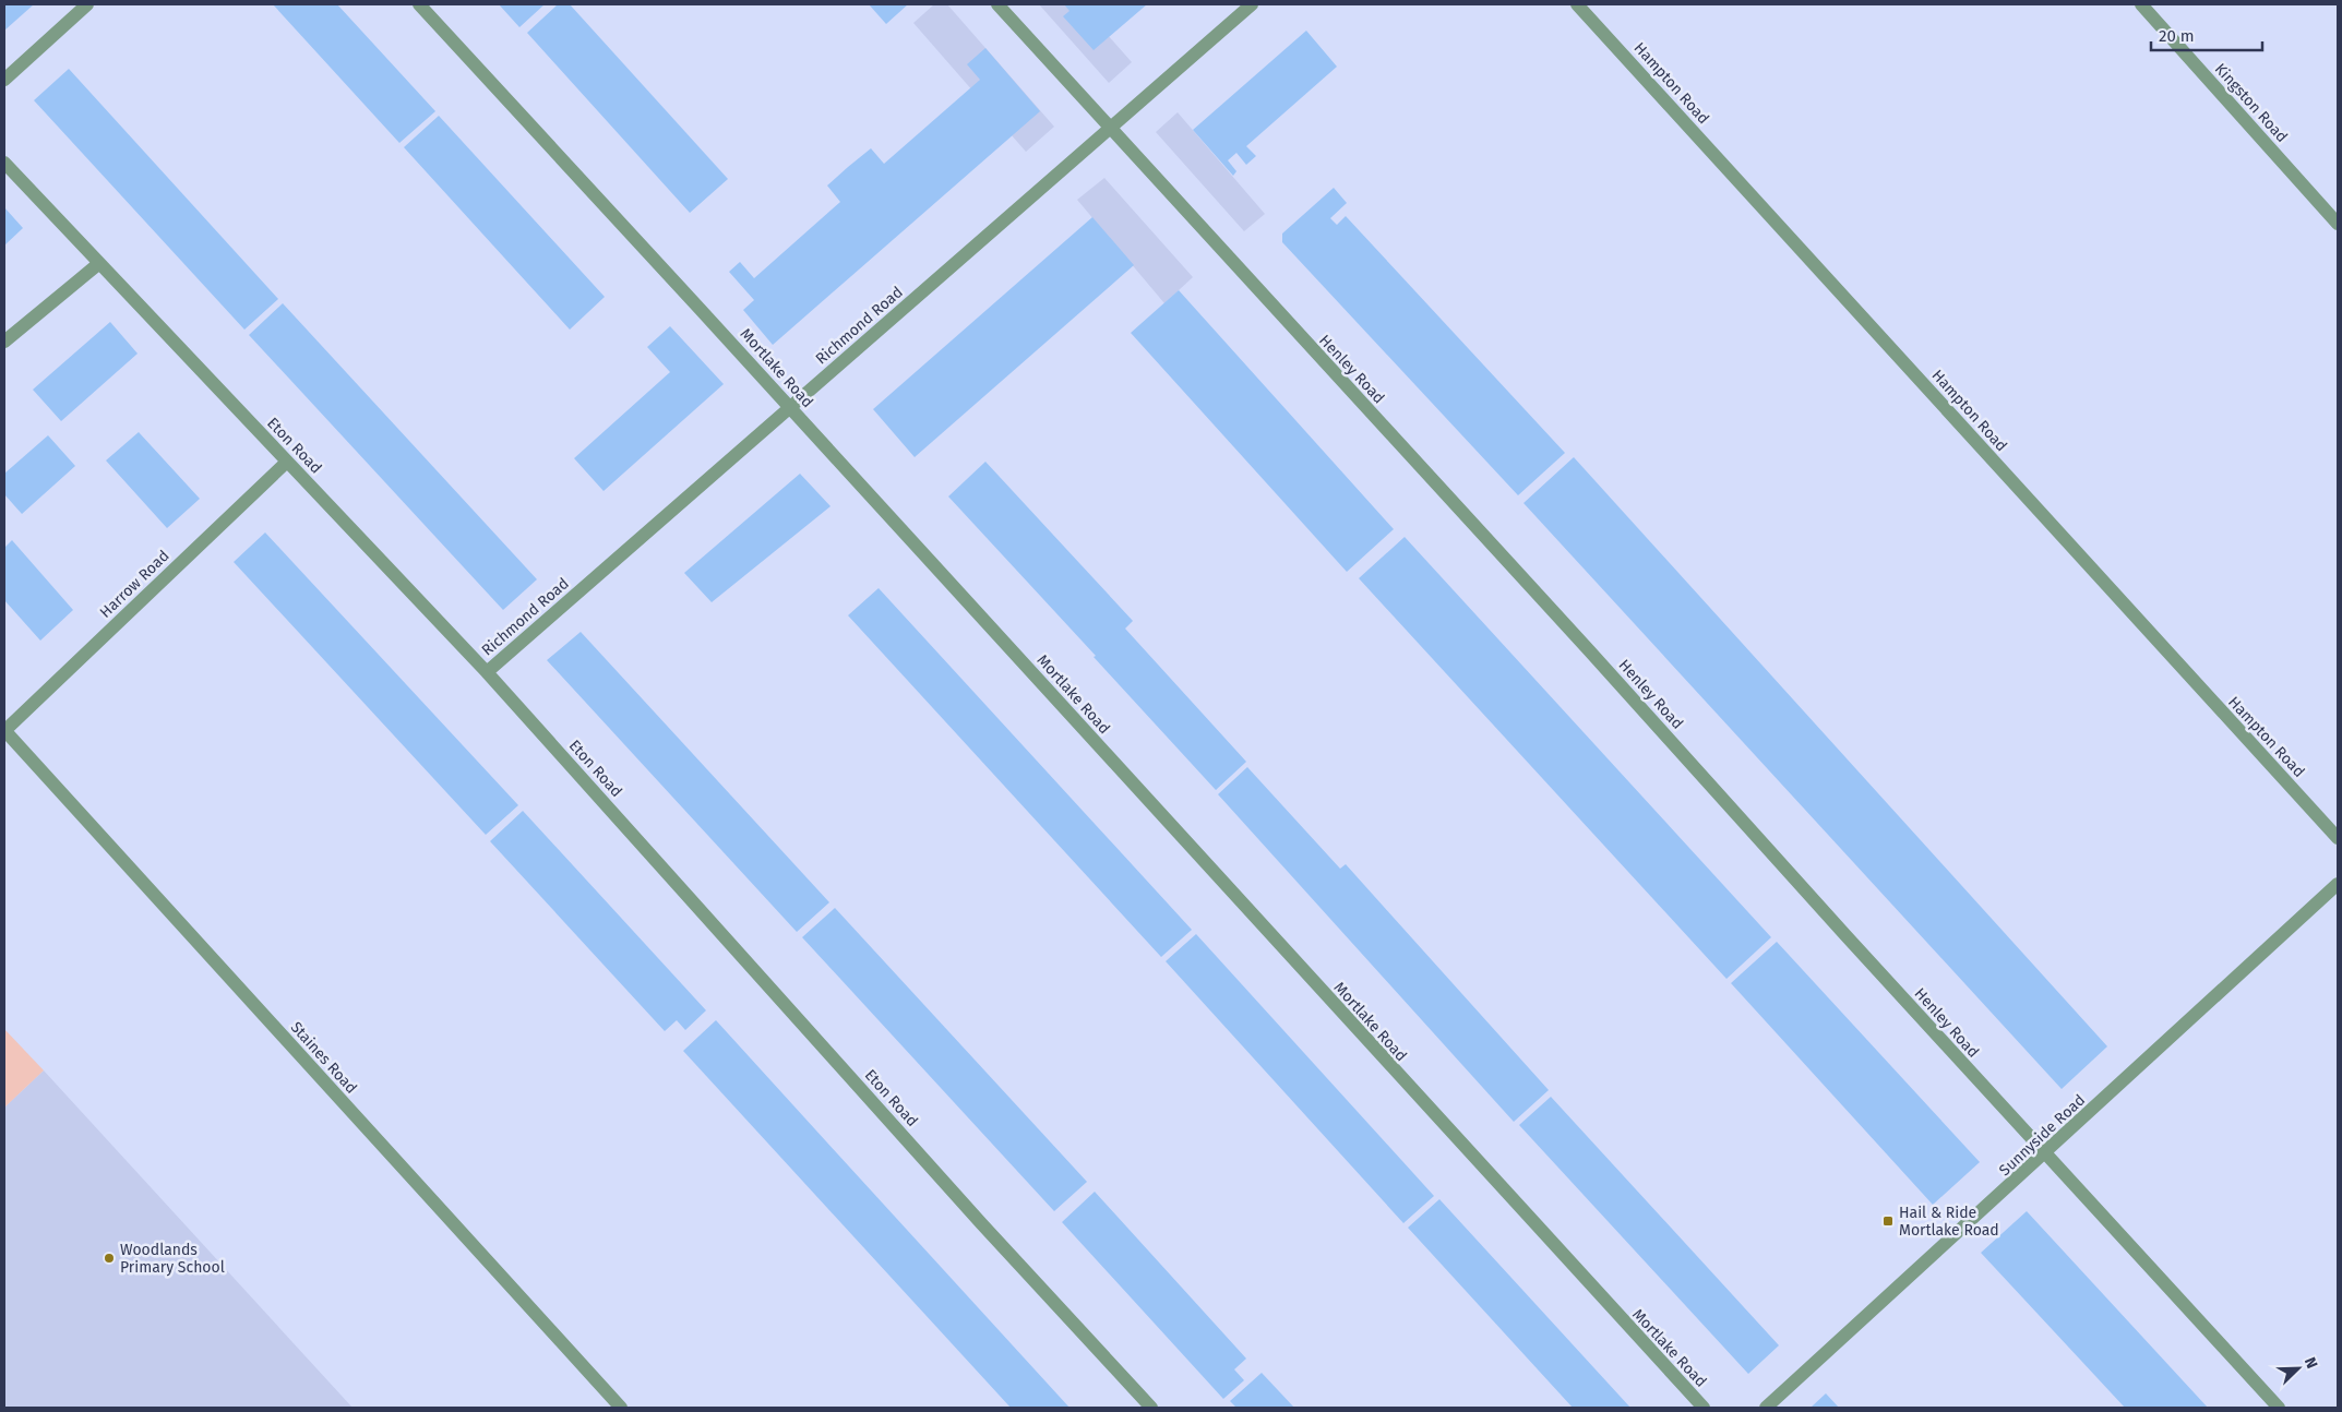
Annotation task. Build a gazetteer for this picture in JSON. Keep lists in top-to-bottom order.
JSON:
{
  "streets": {
    "street": [
      "Hampton Road",
      "Kingston Road",
      "Richmond Road",
      "Mortlake Road",
      "Henley Road",
      "Eton Road",
      "Harrow Road",
      "Staines Road",
      "Sunnyside Road"
    ]
  },
  "crossings": [
    ["Richmond Road", "Mortlake Road"],
    ["Richmond Road", "Henley Road"],
    ["Richmond Road", "Eton Road"],
    ["Henley Road", "Sunnyside Road"],
    ["Eton Road", "Harrow Road"],
    ["Harrow Road", "Staines Road"]
  ],
  "places": {
    "transit": ["Hail & Ride Mortlake Road"],
    "other": ["Woodlands Primary School"]
  },
  "scale_bar": "20 m",
  "north": "top right"
}
